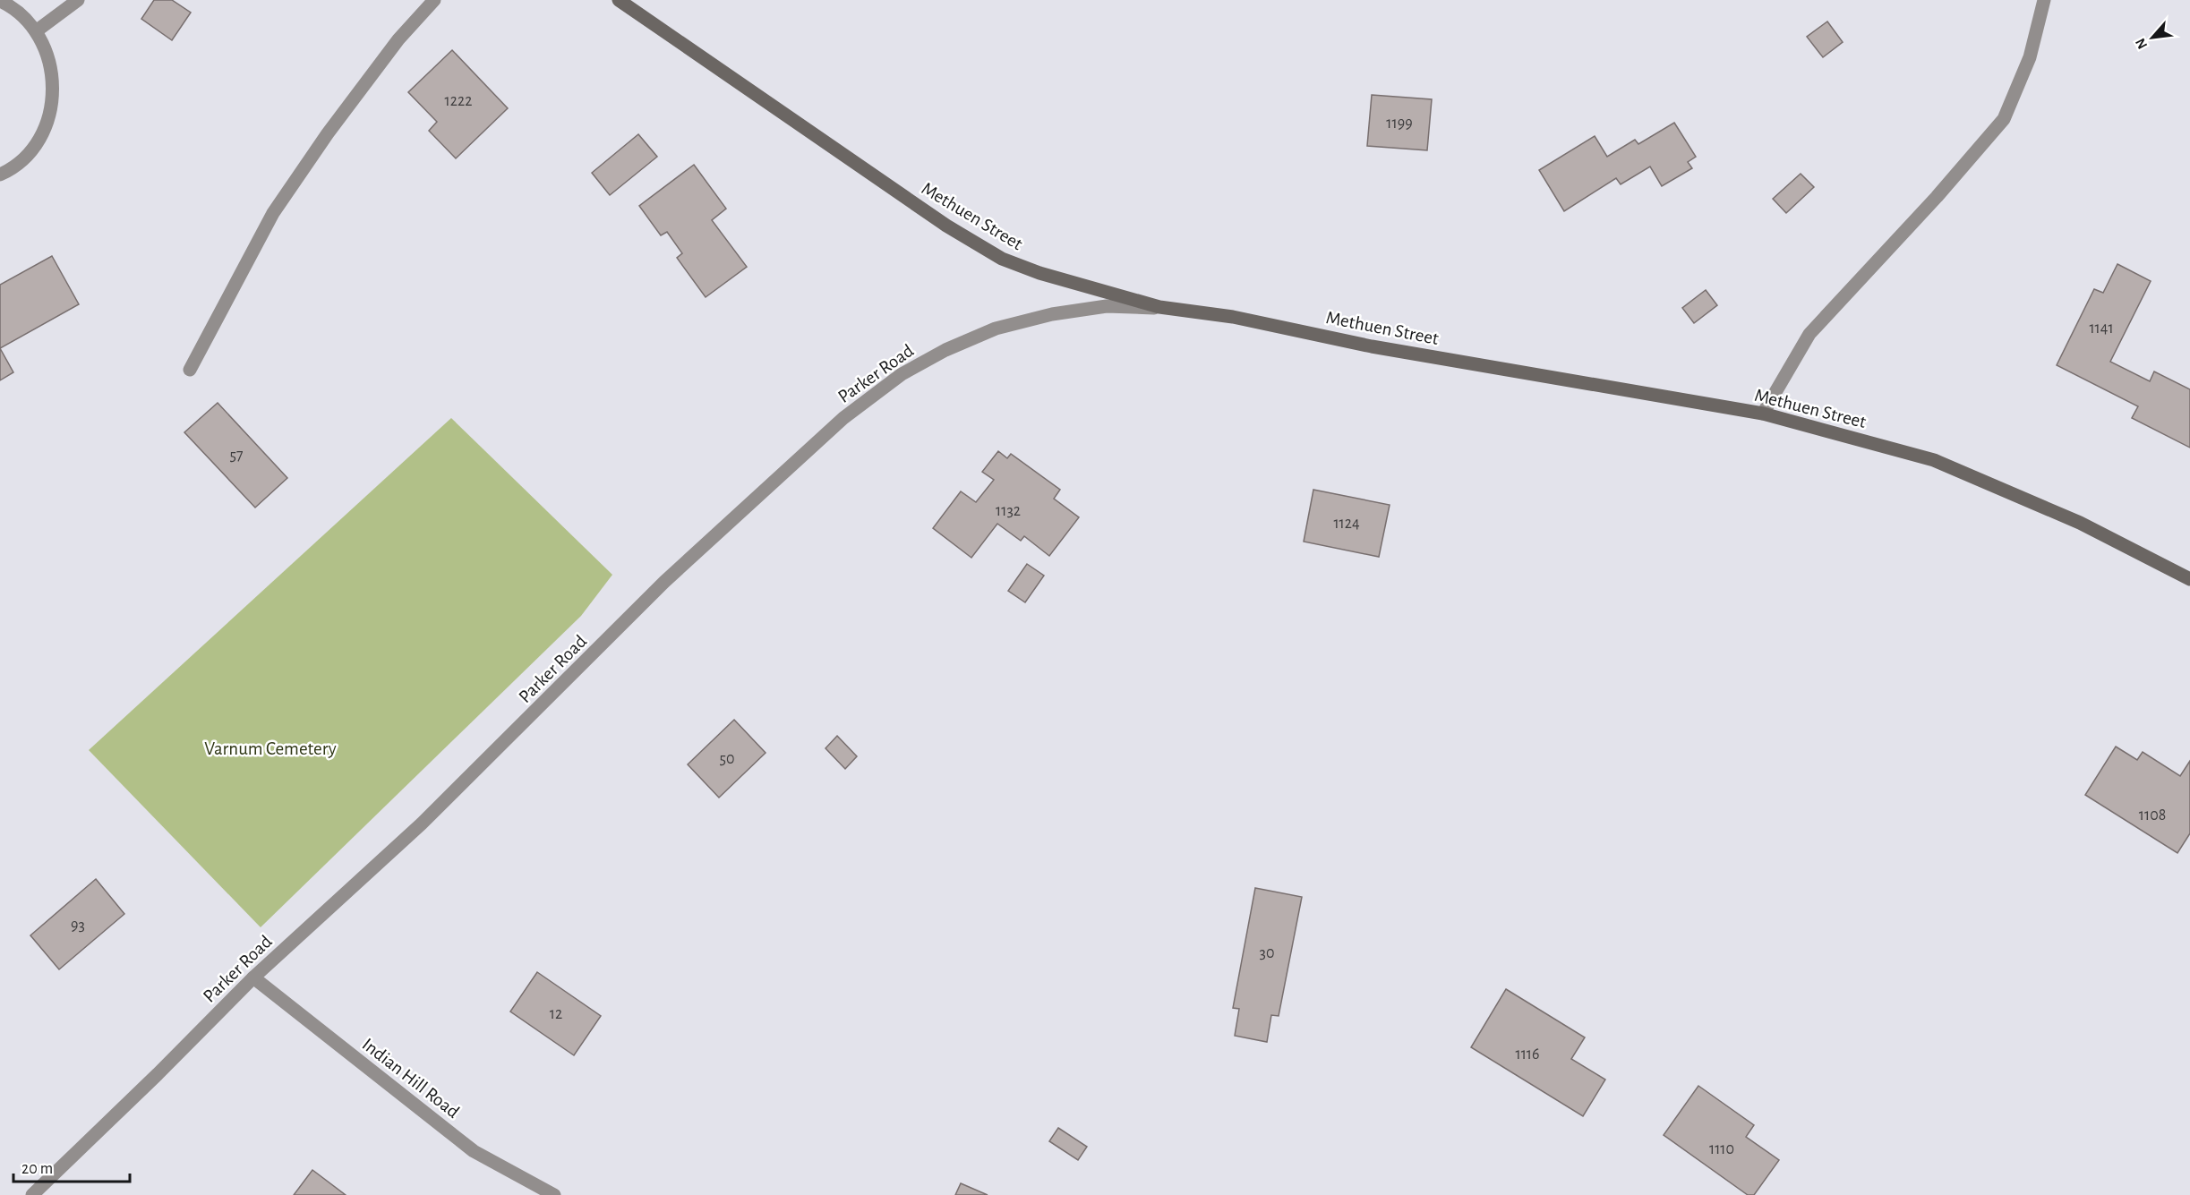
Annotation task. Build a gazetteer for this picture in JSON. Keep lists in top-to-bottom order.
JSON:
{
  "streets": {
    "street": ["Methuen Street", "Parker Road", "Indian Hill Road"]
  },
  "crossings": [
    ["Methuen Street", "Parker Road"],
    ["Parker Road", "Indian Hill Road"]
  ],
  "parks": ["Varnum Cemetery"],
  "house_numbers": [
    "1222",
    "1199",
    "1141",
    "57",
    "1132",
    "1124",
    "50",
    "1108",
    "93",
    "30",
    "12",
    "1116",
    "1110"
  ],
  "scale_bar": "20 m",
  "north": "bottom left"
}
